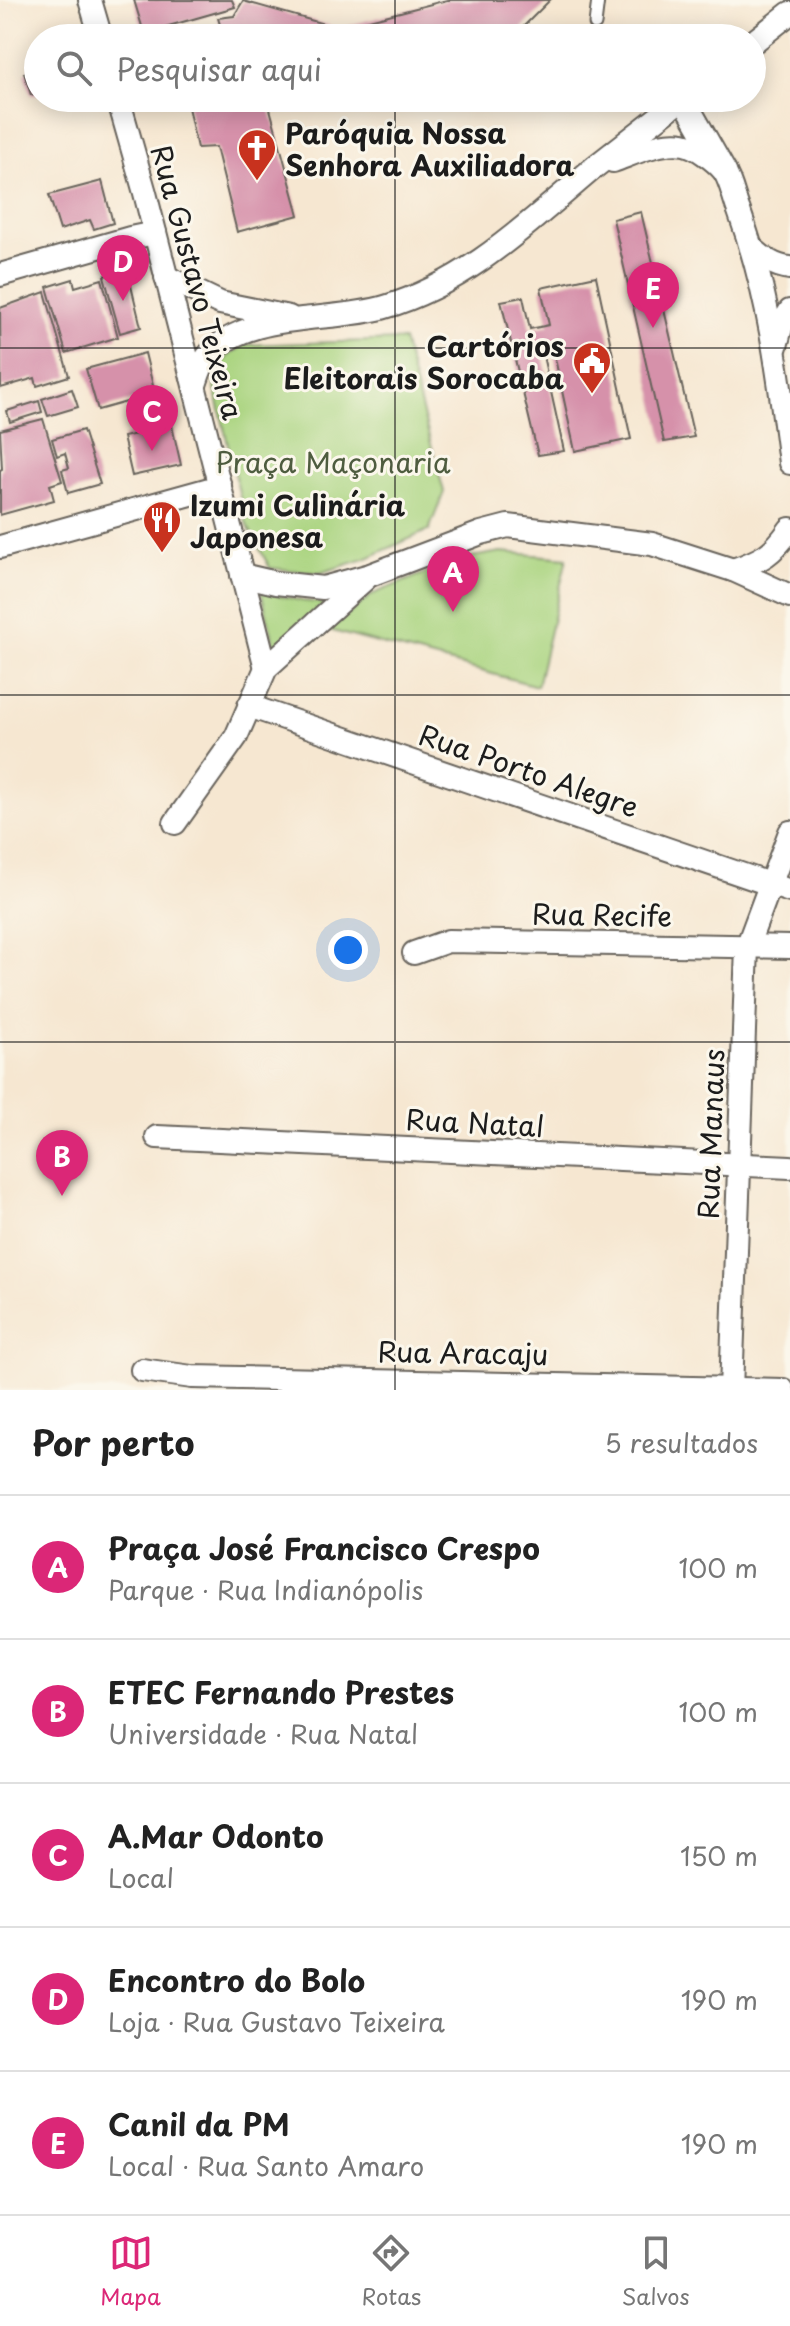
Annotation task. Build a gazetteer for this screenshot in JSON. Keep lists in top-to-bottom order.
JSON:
{
  "streets": {
    "street": [
      "Rua Gustavo Teixeira",
      "Rua Porto Alegre",
      "Rua Recife",
      "Rua Natal",
      "Rua Manaus",
      "Rua Aracaju"
    ]
  },
  "crossings": [
    ["Rua Porto Alegre", "Rua Manaus"],
    ["Rua Recife", "Rua Manaus"],
    ["Rua Natal", "Rua Manaus"],
    ["Rua Manaus", "Rua Aracaju"]
  ],
  "parks": ["Praça Maçonaria"],
  "places": {
    "church": ["Paróquia Nossa Senhora Auxiliadora"],
    "public building": ["Cartórios Eleitorais Sorocaba"],
    "restaurant": ["Izumi Culinária Japonesa"]
  },
  "page": {
    "search": "Pesquisar aqui",
    "pins": [
      "D",
      "E",
      "C",
      "A",
      "B"
    ],
    "heading": ["Por perto", "5 resultados"],
    "list": [
      {
        "mark": "A",
        "name": "Praça José Francisco Crespo",
        "note": "Parque · Rua Indianópolis",
        "value": "100 m"
      },
      {
        "mark": "B",
        "name": "ETEC Fernando Prestes",
        "note": "Universidade · Rua Natal",
        "value": "100 m"
      },
      {
        "mark": "C",
        "name": "A.Mar Odonto",
        "note": "Local",
        "value": "150 m"
      },
      {
        "mark": "D",
        "name": "Encontro do Bolo",
        "note": "Loja · Rua Gustavo Teixeira",
        "value": "190 m"
      },
      {
        "mark": "E",
        "name": "Canil da PM",
        "note": "Local · Rua Santo Amaro",
        "value": "190 m"
      }
    ],
    "nav": ["Mapa", "Rotas", "Salvos"]
  }
}
